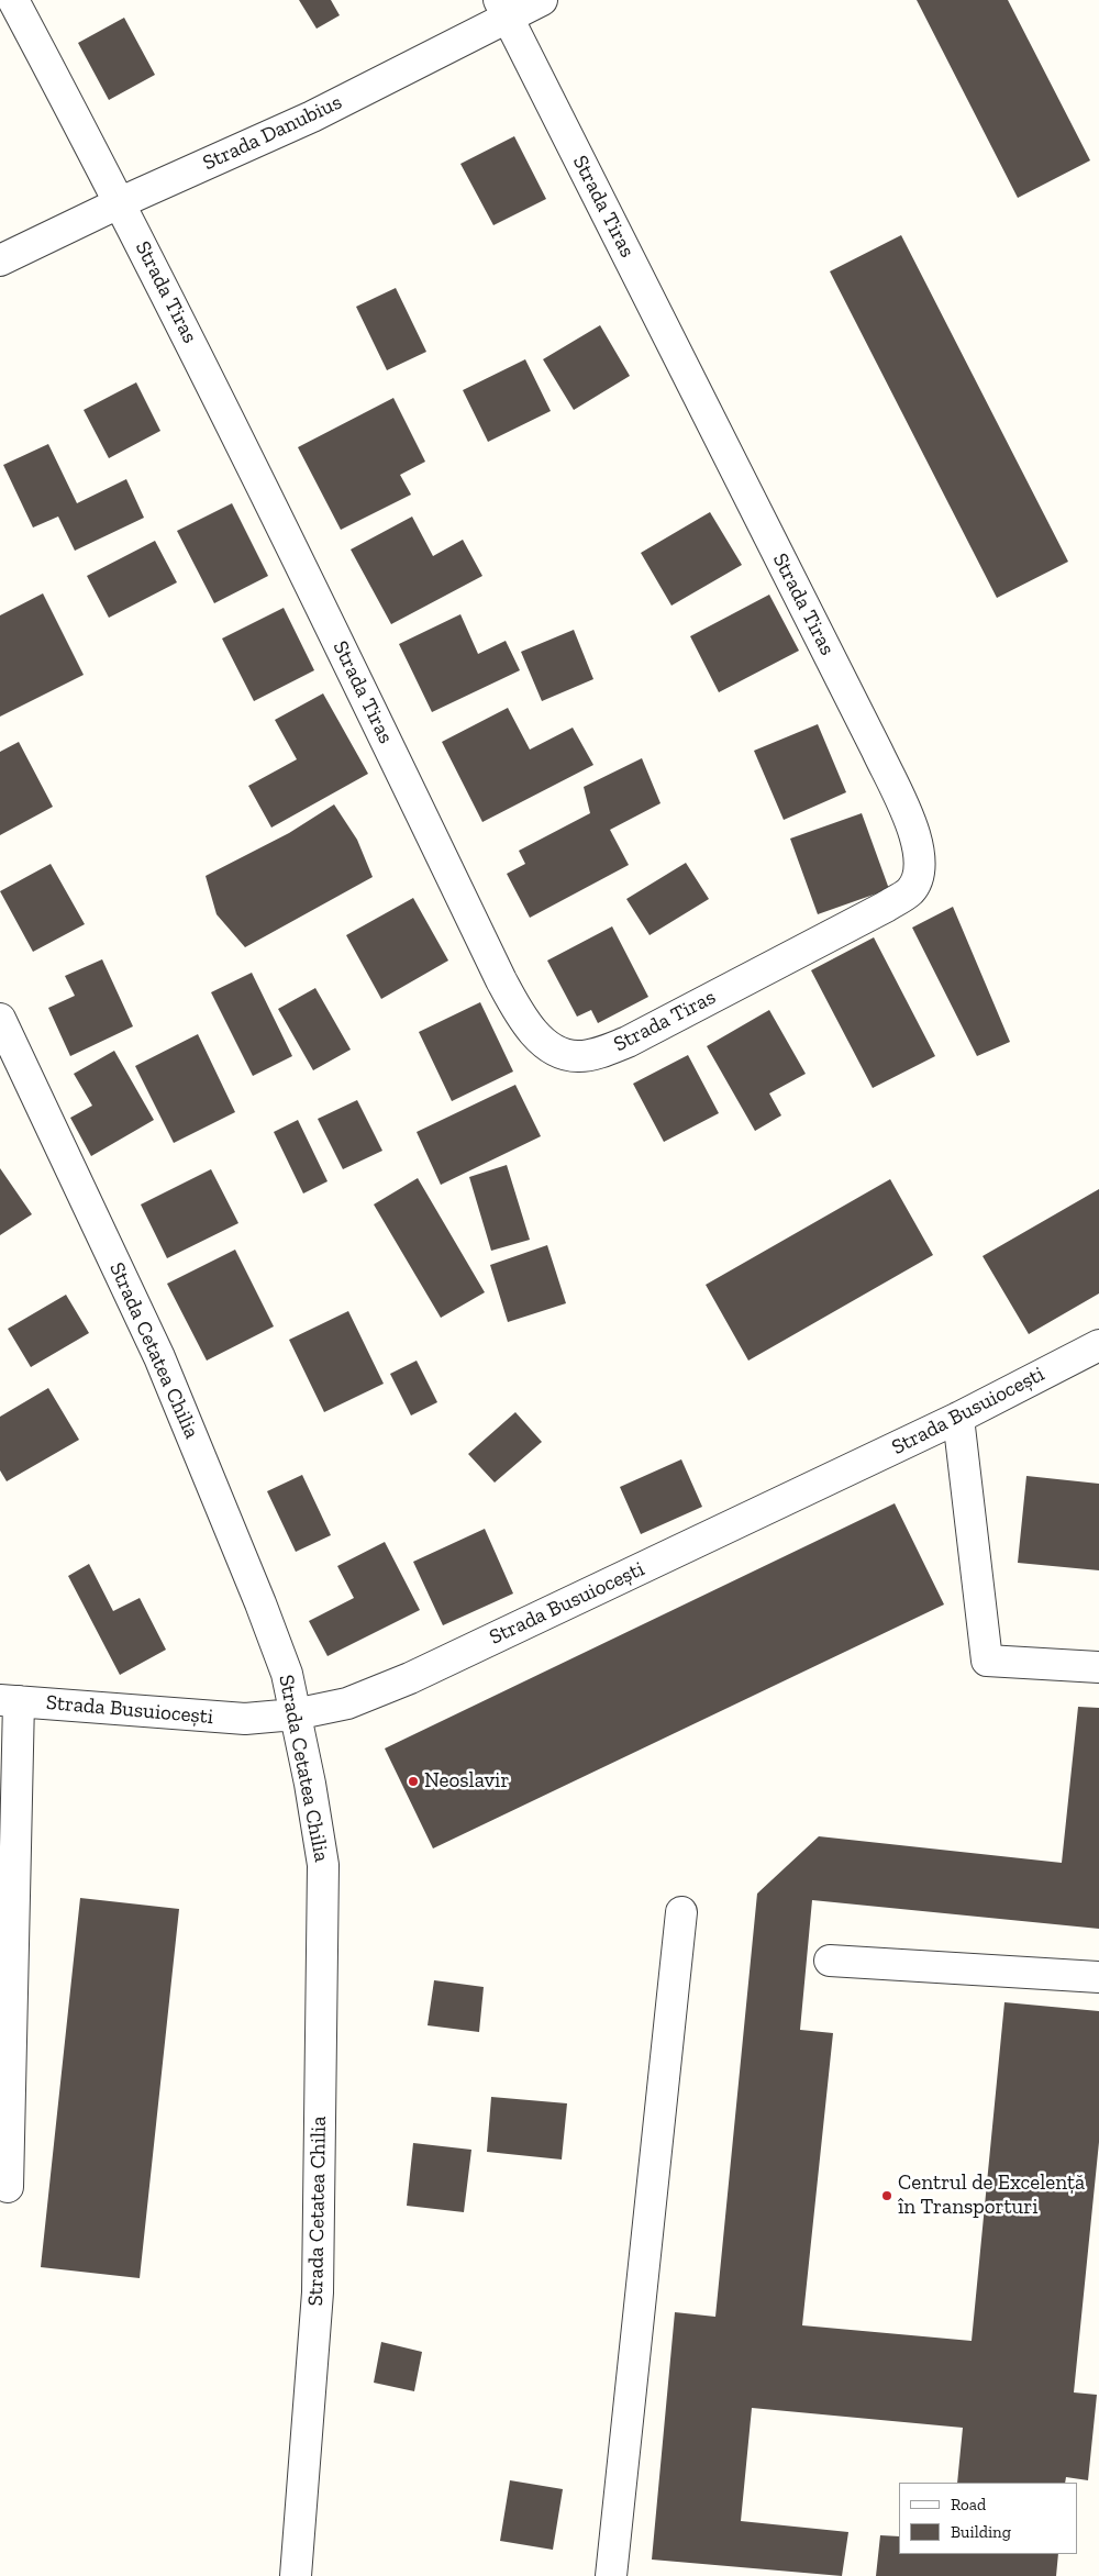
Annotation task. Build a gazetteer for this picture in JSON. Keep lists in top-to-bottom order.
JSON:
{
  "streets": {
    "street": [
      "Strada Danubius",
      "Strada Tiras",
      "Strada Cetatea Chilia",
      "Strada Busuiocești"
    ]
  },
  "crossings": [
    ["Strada Danubius", "Strada Tiras"],
    ["Strada Cetatea Chilia", "Strada Busuiocești"]
  ],
  "places": ["Neoslavir", "Centrul de Excelență în Transporturi"],
  "legend": ["Road", "Building"]
}
